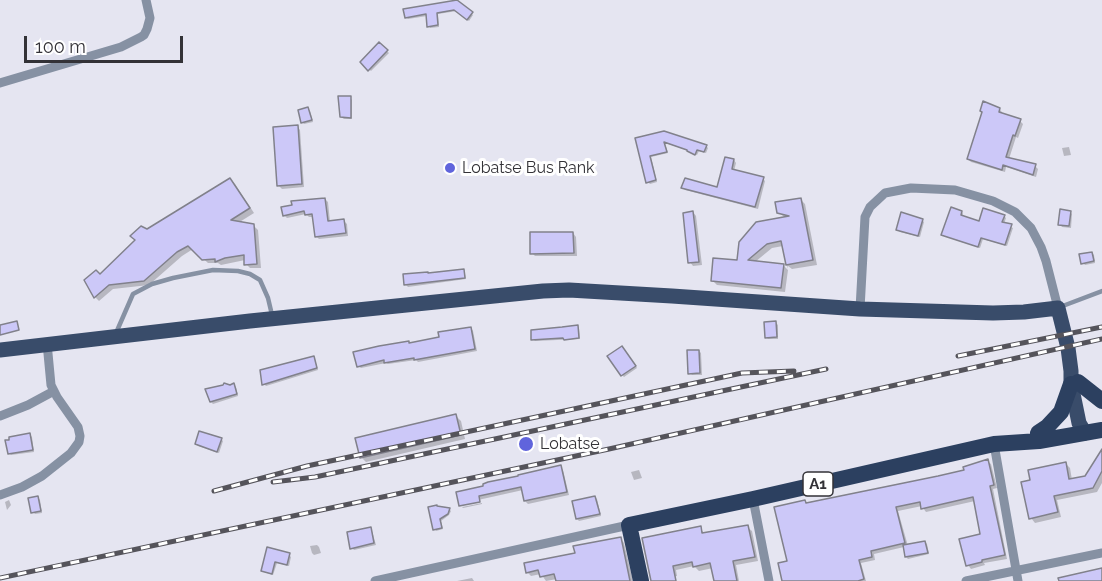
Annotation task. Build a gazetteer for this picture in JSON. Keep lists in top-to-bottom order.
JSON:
{
  "streets": {
    "highway": ["A1"]
  },
  "places": ["Lobatse Bus Rank", "Lobatse"],
  "scale_bar": "100 m"
}
